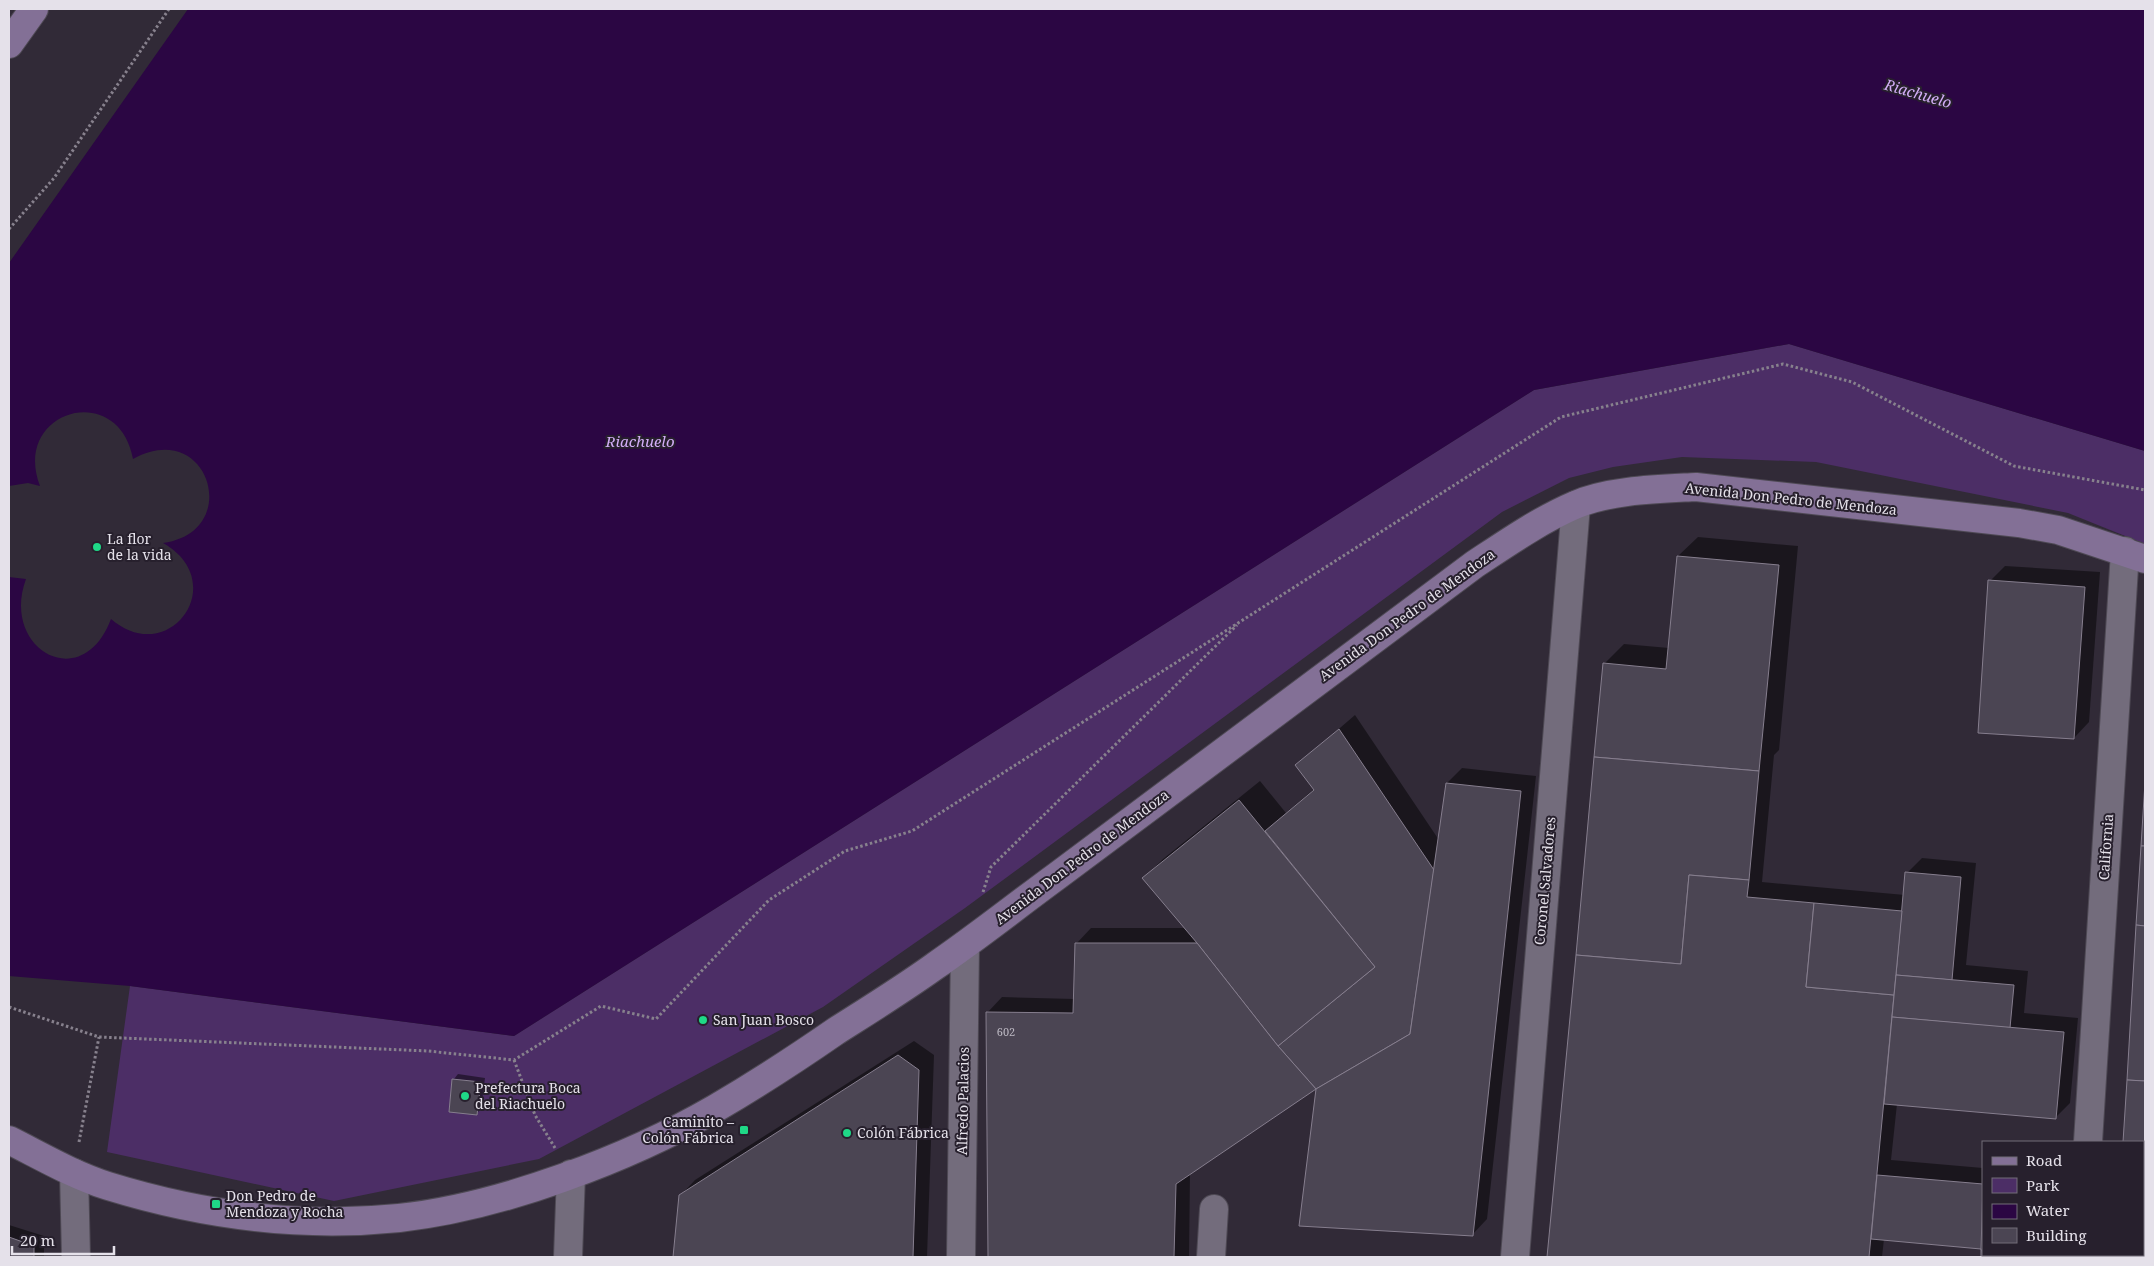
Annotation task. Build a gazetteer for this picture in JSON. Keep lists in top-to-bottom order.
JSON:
{
  "streets": {
    "main road": ["Avenida Don Pedro de Mendoza"],
    "street": ["California", "Coronel Salvadores", "Alfredo Palacios"]
  },
  "crossings": [
    ["Avenida Don Pedro de Mendoza", "California"],
    ["Avenida Don Pedro de Mendoza", "Coronel Salvadores"],
    ["Avenida Don Pedro de Mendoza", "Alfredo Palacios"]
  ],
  "water": ["Riachuelo"],
  "places": {
    "other": [
      "La flor de la vida",
      "San Juan Bosco",
      "Prefectura Boca del Riachuelo",
      "Colón Fábrica"
    ],
    "transit": ["Caminito – Colón Fábrica", "Don Pedro de Mendoza y Rocha"]
  },
  "house_numbers": ["602"],
  "legend": [
    "Road",
    "Park",
    "Water",
    "Building"
  ],
  "scale_bar": "20 m"
}
